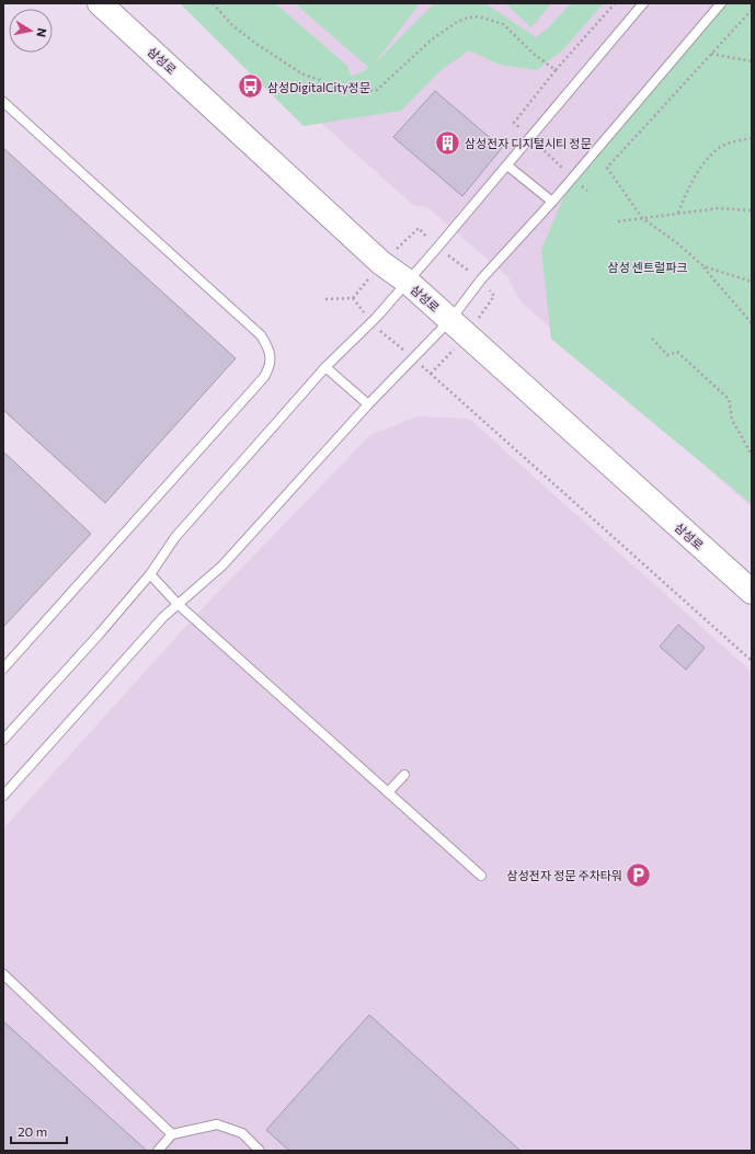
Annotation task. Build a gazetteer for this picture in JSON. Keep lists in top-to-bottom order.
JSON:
{
  "streets": {
    "street": ["삼성로"]
  },
  "parks": ["삼성 센트럴파크"],
  "places": {
    "bus stop": ["삼성DigitalCity정문"],
    "building": ["삼성전자 디지털시티 정문"],
    "parking": ["삼성전자 정문 주차타워"]
  },
  "scale_bar": "20 m",
  "north": "right"
}
